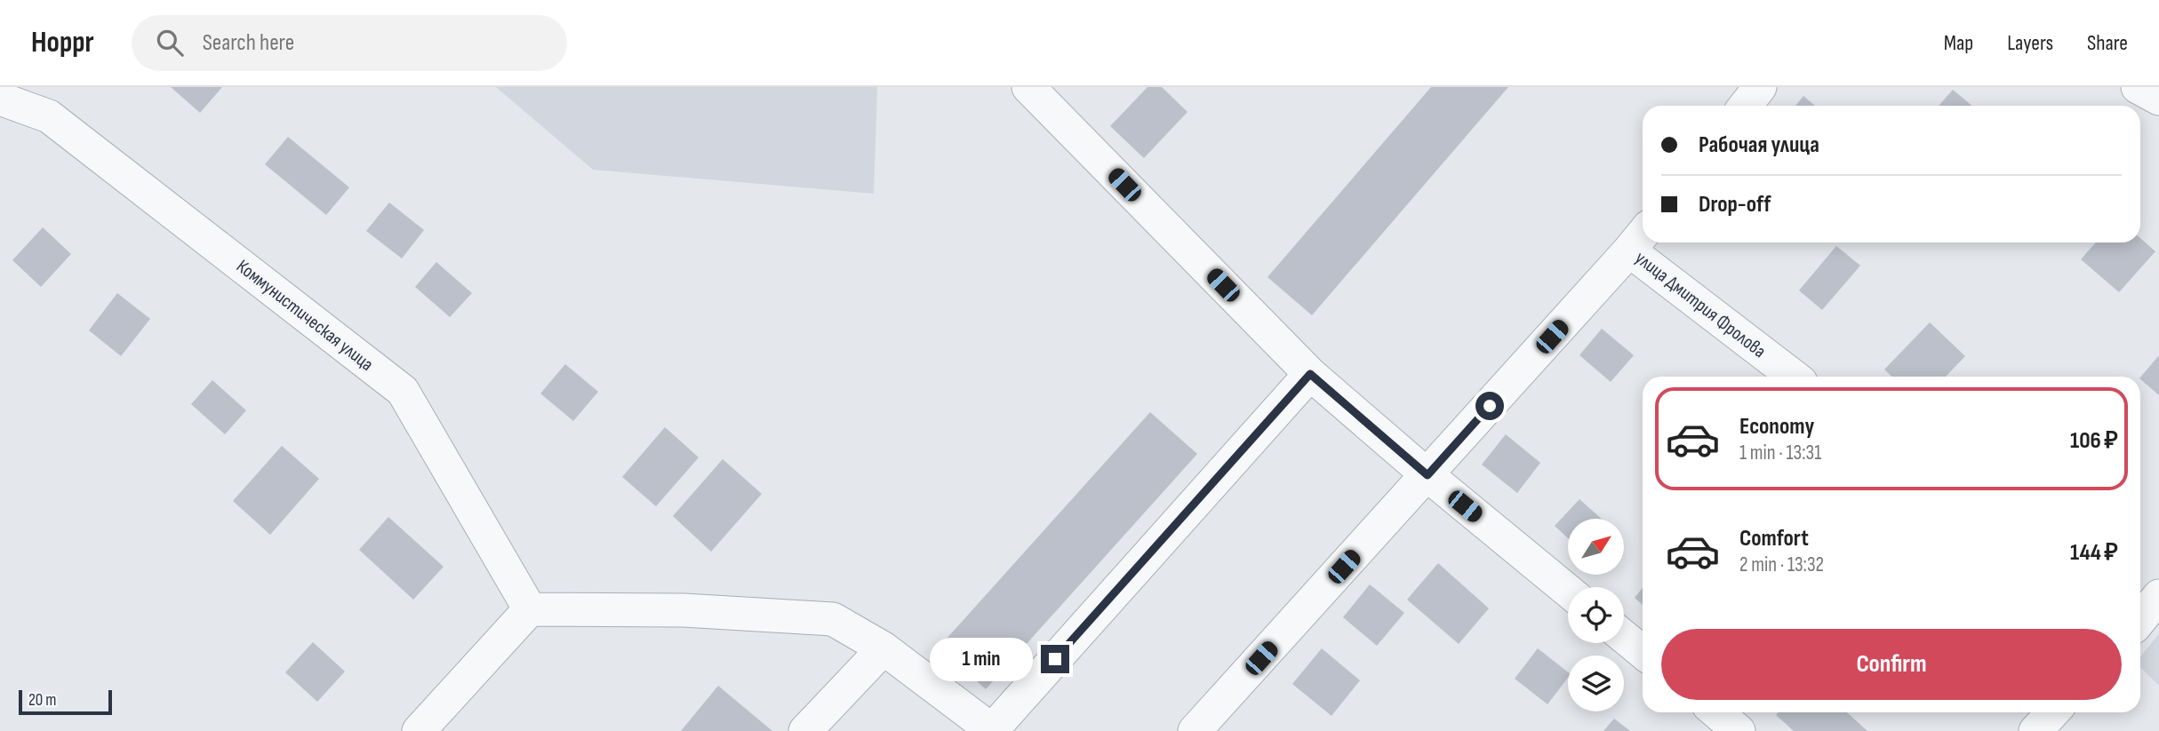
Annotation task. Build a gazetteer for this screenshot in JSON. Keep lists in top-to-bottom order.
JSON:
{
  "streets": {
    "street": ["улица Дмитрия Фролова", "Коммунистическая улица"]
  },
  "scale_bar": "20 m",
  "north": "top right",
  "page": {
    "header": "Hoppr",
    "search": "Search here",
    "nav": ["Map", "Layers", "Share"],
    "banner": ["Рабочая улица", "Drop-off"],
    "list": [
      {
        "name": "Economy",
        "note": "1 min · 13:31",
        "value": "106 ₽"
      },
      {
        "name": "Comfort",
        "note": "2 min · 13:32",
        "value": "144 ₽"
      }
    ],
    "buttons": "Confirm",
    "bubble": "1 min",
    "scale": "20 m"
  }
}
